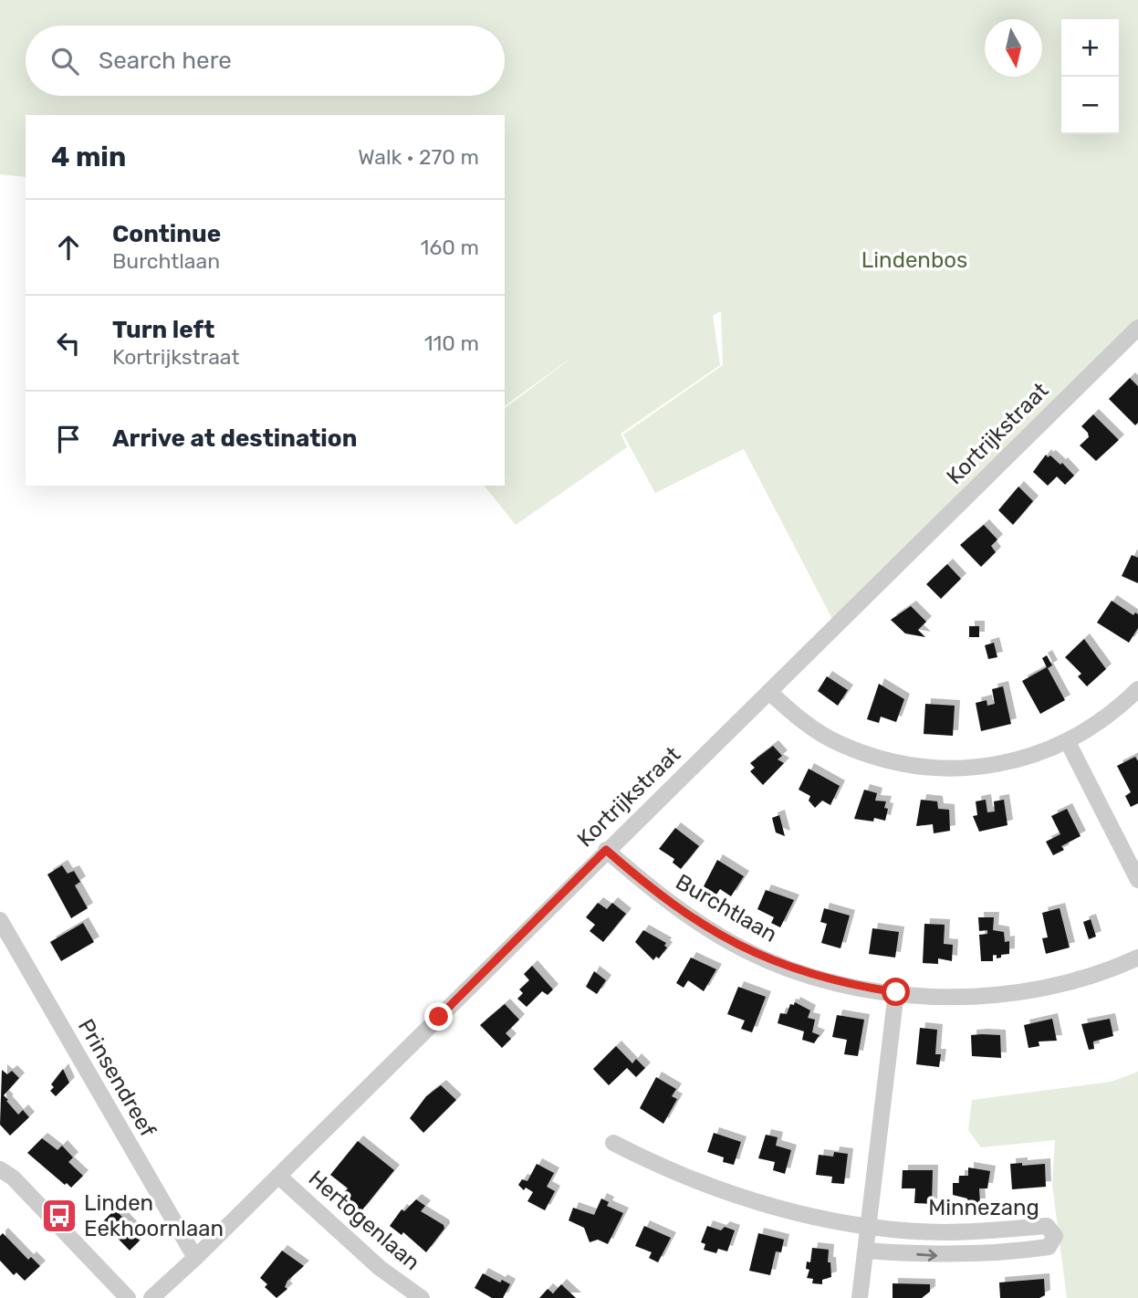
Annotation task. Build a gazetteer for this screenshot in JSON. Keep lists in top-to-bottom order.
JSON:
{
  "streets": {
    "street": [
      "Kortrijkstraat",
      "Burchtlaan",
      "Prinsendreef",
      "Minnezang",
      "Hertogenlaan"
    ]
  },
  "crossings": [
    ["Kortrijkstraat", "Burchtlaan"],
    ["Kortrijkstraat", "Prinsendreef"],
    ["Kortrijkstraat", "Hertogenlaan"]
  ],
  "parks": ["Lindenbos"],
  "places": {
    "bus stop": ["Linden Eekhoornlaan"]
  },
  "north": "bottom",
  "page": {
    "map_buttons": ["+", "−"],
    "search": "Search here",
    "heading": ["4 min", "Walk · 270 m"],
    "list": [
      ["Continue", "Burchtlaan", "160 m"],
      ["Turn left", "Kortrijkstraat", "110 m"],
      "Arrive at destination"
    ]
  }
}
